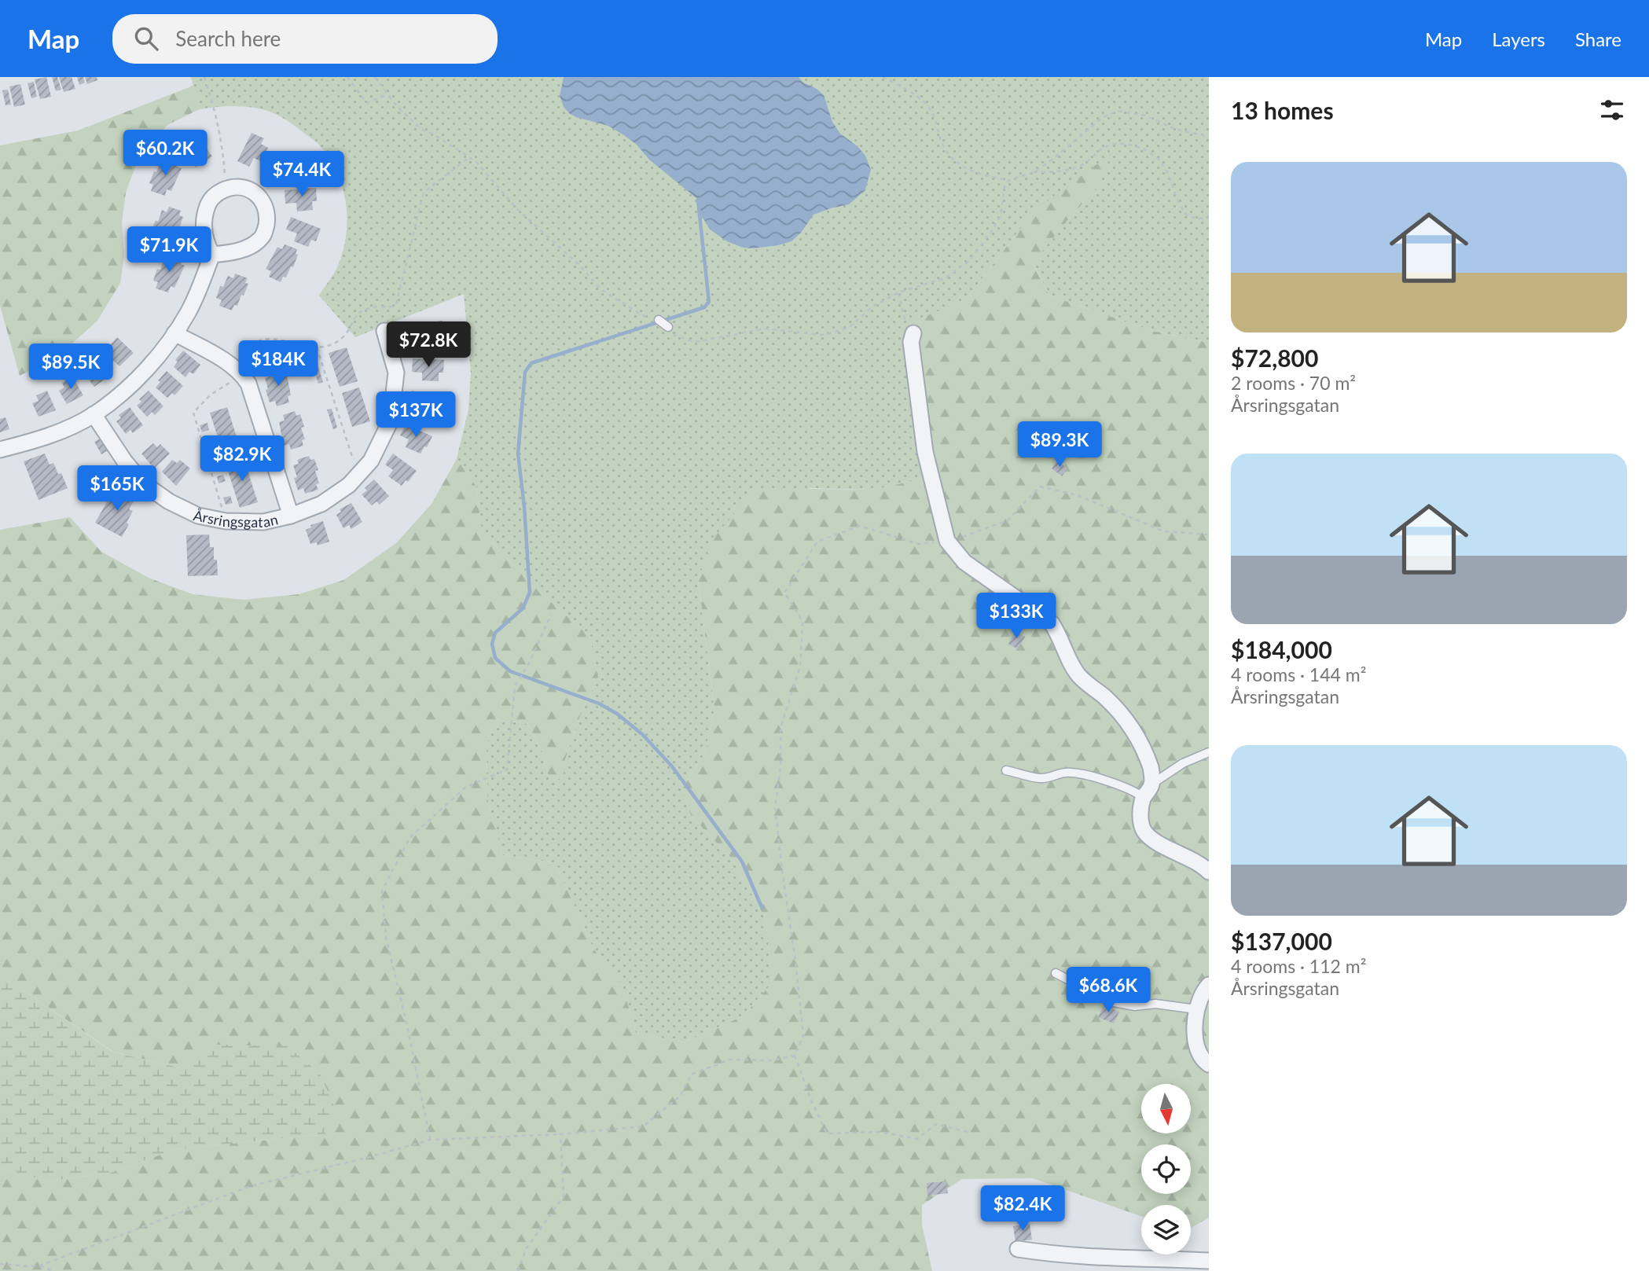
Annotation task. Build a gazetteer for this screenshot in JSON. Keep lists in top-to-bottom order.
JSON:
{
  "streets": {
    "street": ["Årsringsgatan"]
  },
  "north": "bottom",
  "page": {
    "header": "Map",
    "search": "Search here",
    "nav": ["Map", "Layers", "Share"],
    "heading": "13 homes",
    "price": [
      "$60.2K",
      "$74.4K",
      "$71.9K",
      "$72.8K",
      "$184K",
      "$89.5K",
      "$137K",
      "$89.3K",
      "$82.9K",
      "$165K",
      "$133K",
      "$68.6K",
      "$82.4K"
    ],
    "list": [
      {
        "name": "$72,800",
        "note": "2 rooms · 70 m² · Årsringsgatan"
      },
      {
        "name": "$184,000",
        "note": "4 rooms · 144 m² · Årsringsgatan"
      },
      {
        "name": "$137,000",
        "note": "4 rooms · 112 m² · Årsringsgatan"
      }
    ]
  }
}
